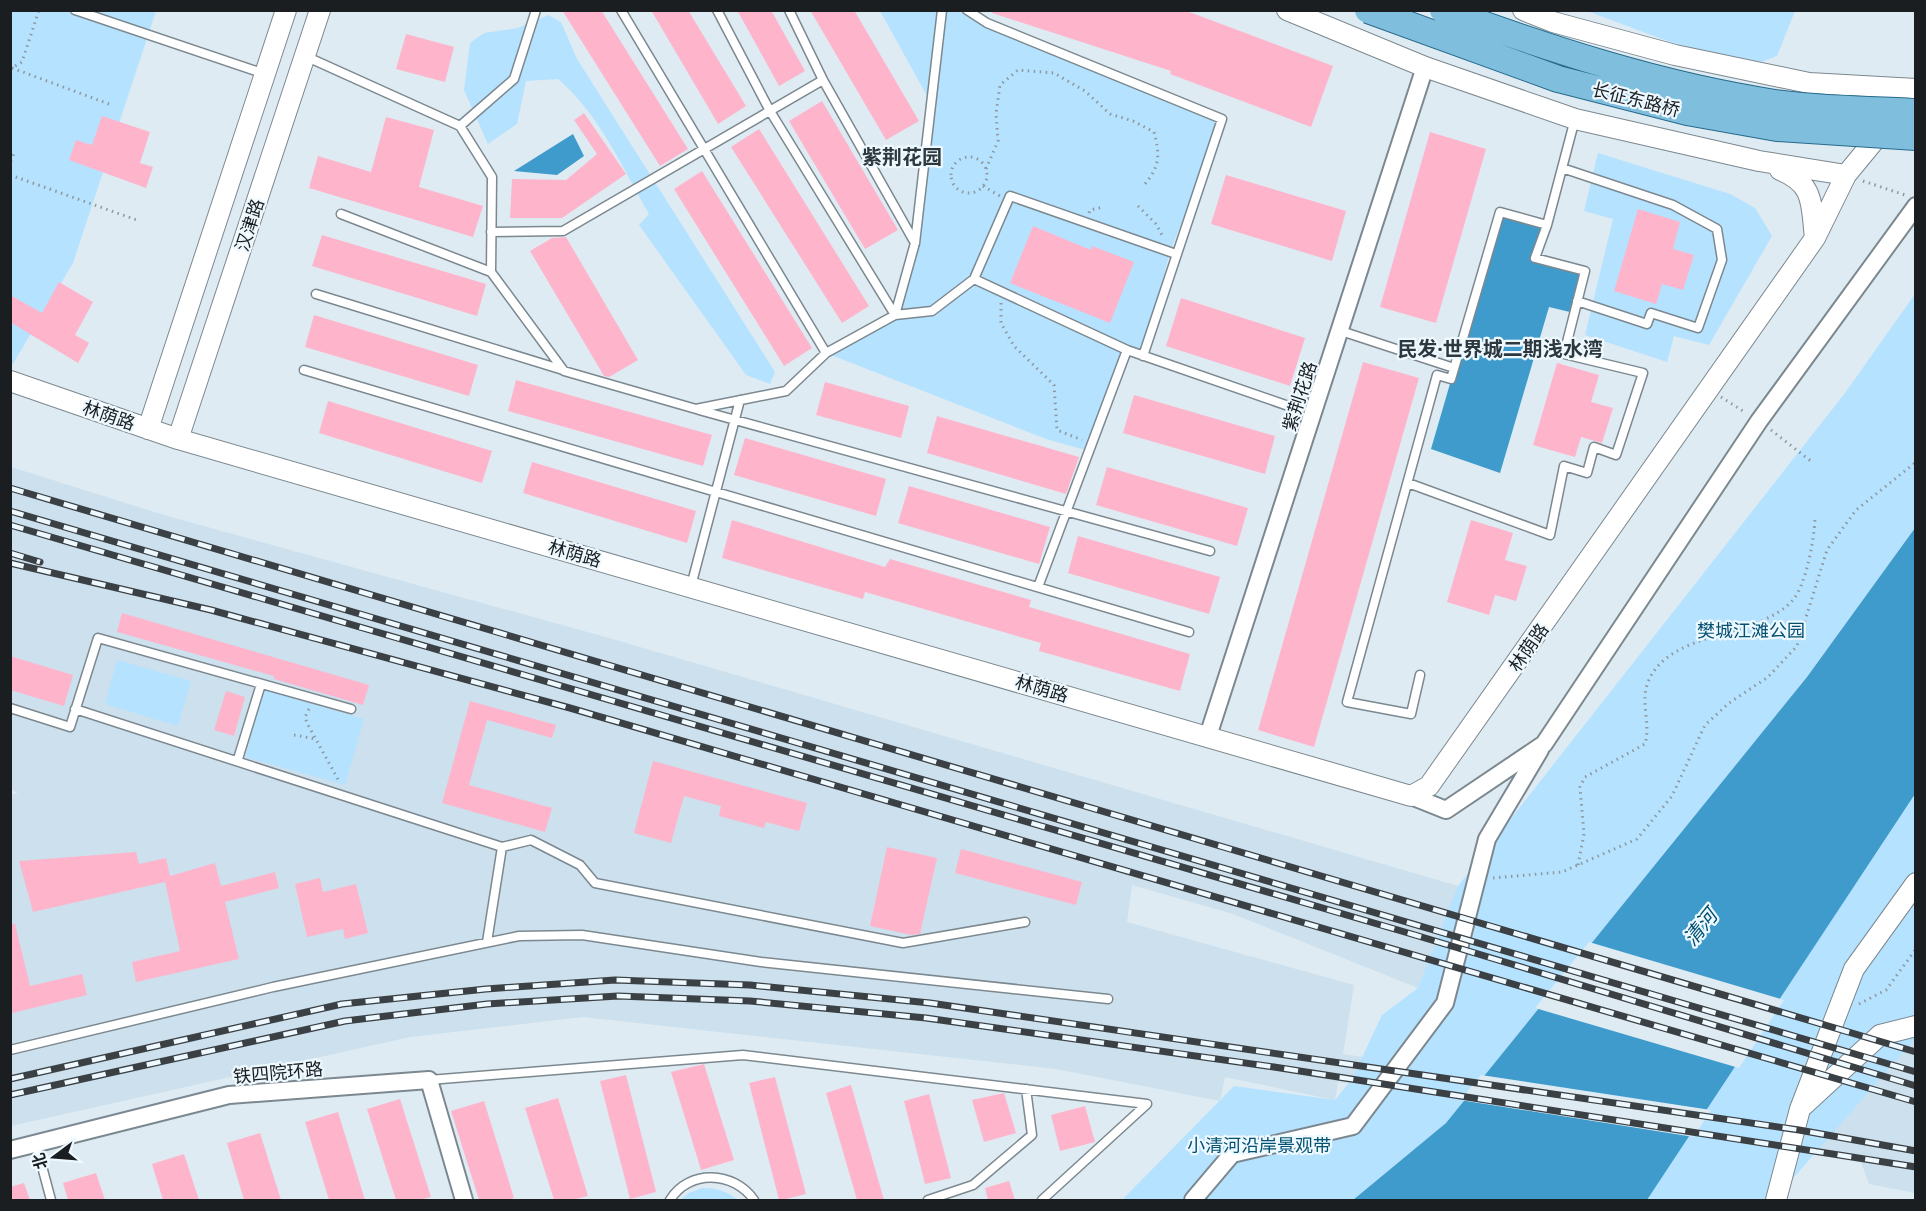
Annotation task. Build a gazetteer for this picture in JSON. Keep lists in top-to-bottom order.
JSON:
{
  "streets": {
    "main road": ["长征东路桥"],
    "street": [
      "汉津路",
      "紫荆花路",
      "林荫路",
      "铁四院环路"
    ]
  },
  "crossings": [
    ["汉津路", "林荫路"],
    ["紫荆花路", "林荫路"]
  ],
  "districts": ["紫荆花园", "民发·世界城二期浅水湾"],
  "water": ["清河"],
  "parks": ["樊城江滩公园", "小清河沿岸景观带"],
  "north": "left"
}
